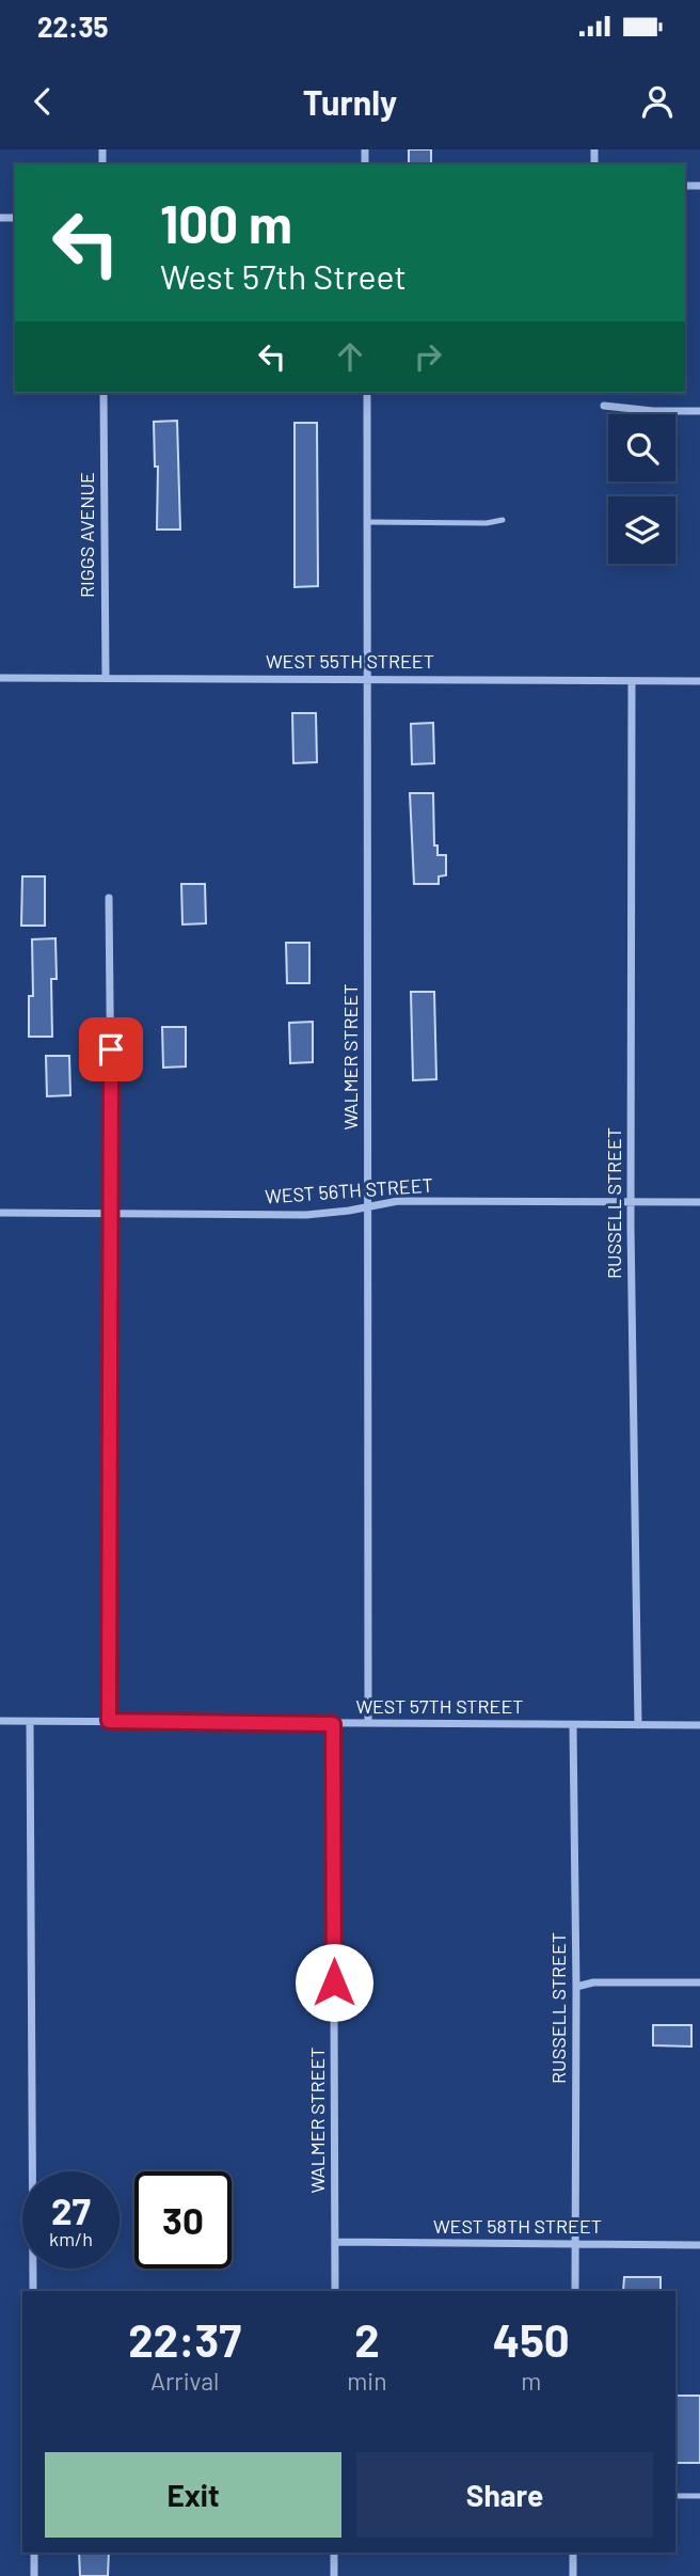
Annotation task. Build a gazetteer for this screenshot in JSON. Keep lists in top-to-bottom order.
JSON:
{
  "streets": {
    "street": [
      "RIGGS AVENUE",
      "WEST 55TH STREET",
      "WALMER STREET",
      "WEST 56TH STREET",
      "RUSSELL STREET",
      "WEST 57TH STREET",
      "WEST 58TH STREET"
    ]
  },
  "crossings": [
    ["RIGGS AVENUE", "WEST 55TH STREET"],
    ["WEST 55TH STREET", "WALMER STREET"],
    ["WEST 55TH STREET", "RUSSELL STREET"],
    ["WALMER STREET", "WEST 56TH STREET"],
    ["WALMER STREET", "WEST 57TH STREET"],
    ["WALMER STREET", "WEST 58TH STREET"],
    ["WEST 56TH STREET", "RUSSELL STREET"],
    ["RUSSELL STREET", "WEST 57TH STREET"],
    ["RUSSELL STREET", "WEST 58TH STREET"]
  ],
  "page": {
    "status": "22:35",
    "header": "Turnly",
    "turn": ["100 m", "West 57th Street"],
    "speed": "27 km/h",
    "limit": "30",
    "eta": [
      "22:37",
      "Arrival",
      "2",
      "min",
      "450",
      "m"
    ],
    "buttons": ["Exit", "Share"]
  }
}
